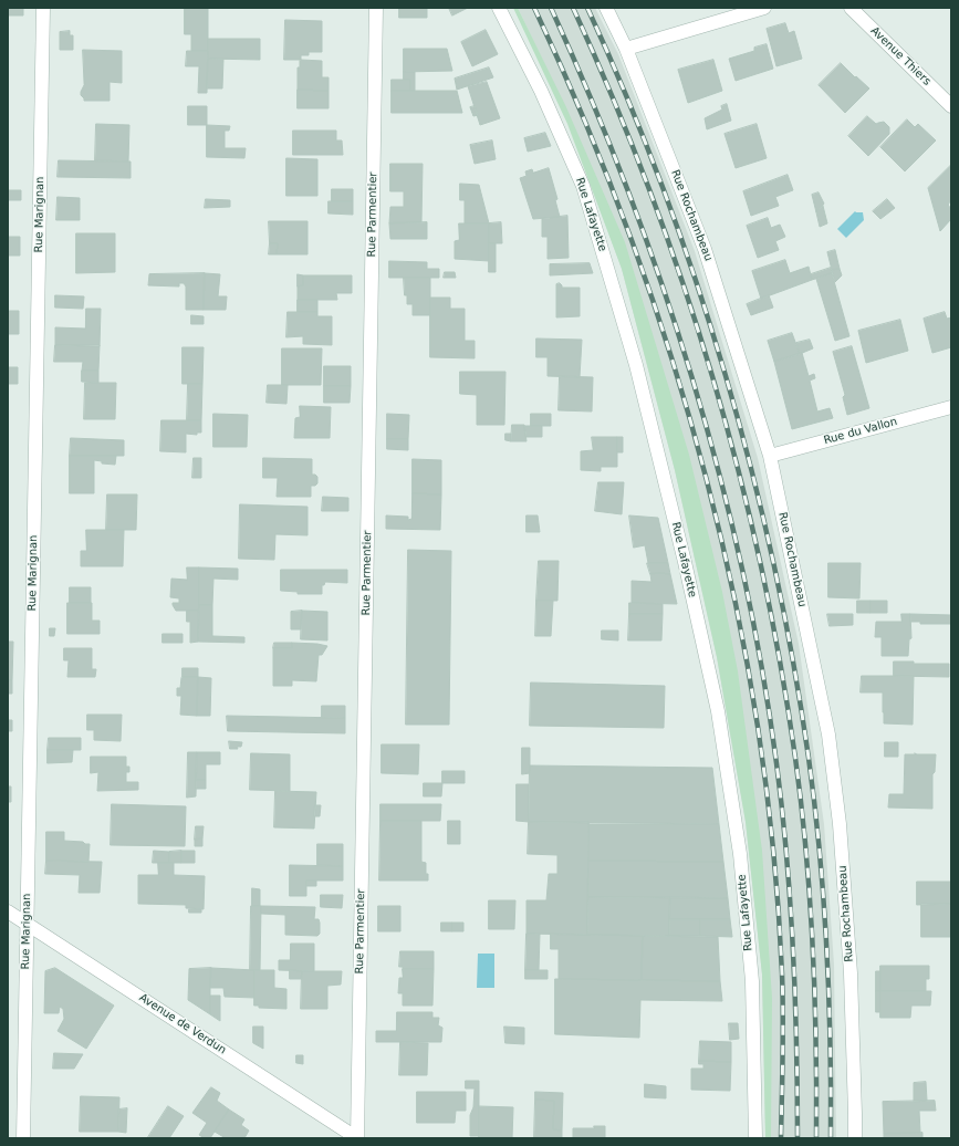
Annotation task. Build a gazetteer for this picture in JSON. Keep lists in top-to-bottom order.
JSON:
{
  "streets": {
    "street": [
      "Avenue Thiers",
      "Rue Marignan",
      "Rue Parmentier",
      "Rue Lafayette",
      "Rue Rochambeau",
      "Rue du Vallon",
      "Avenue de Verdun"
    ]
  },
  "crossings": [
    ["Rue Marignan", "Avenue de Verdun"],
    ["Rue Parmentier", "Avenue de Verdun"],
    ["Rue Rochambeau", "Rue du Vallon"]
  ]
}
